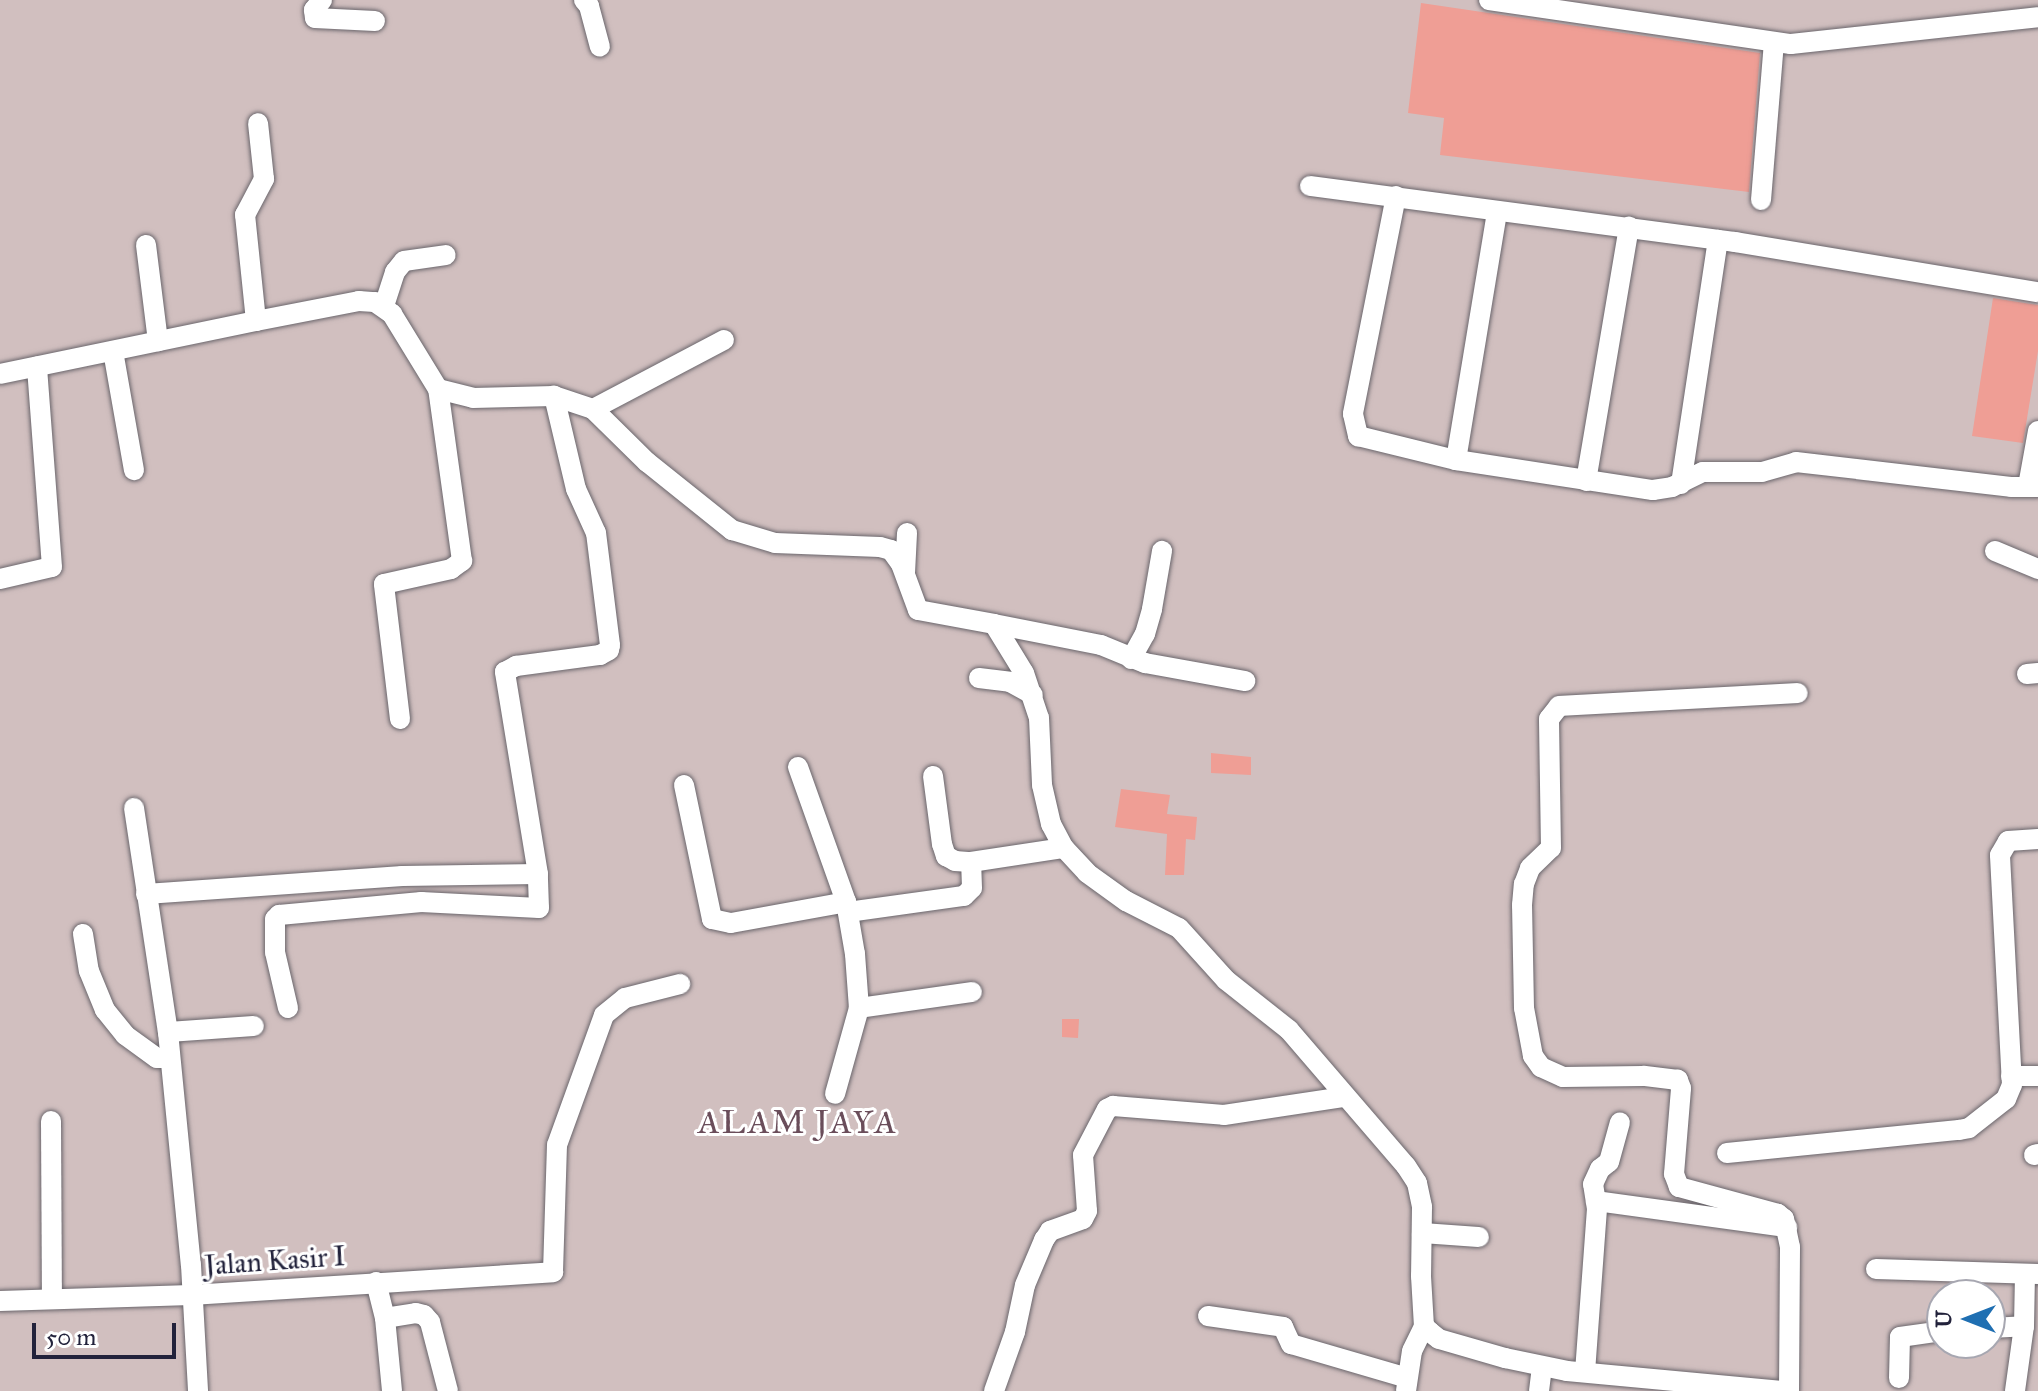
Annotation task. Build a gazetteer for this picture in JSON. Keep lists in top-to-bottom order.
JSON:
{
  "streets": {
    "street": ["Jalan Kasir I"]
  },
  "districts": ["ALAM JAYA"],
  "scale_bar": "50 m",
  "north": "left"
}
